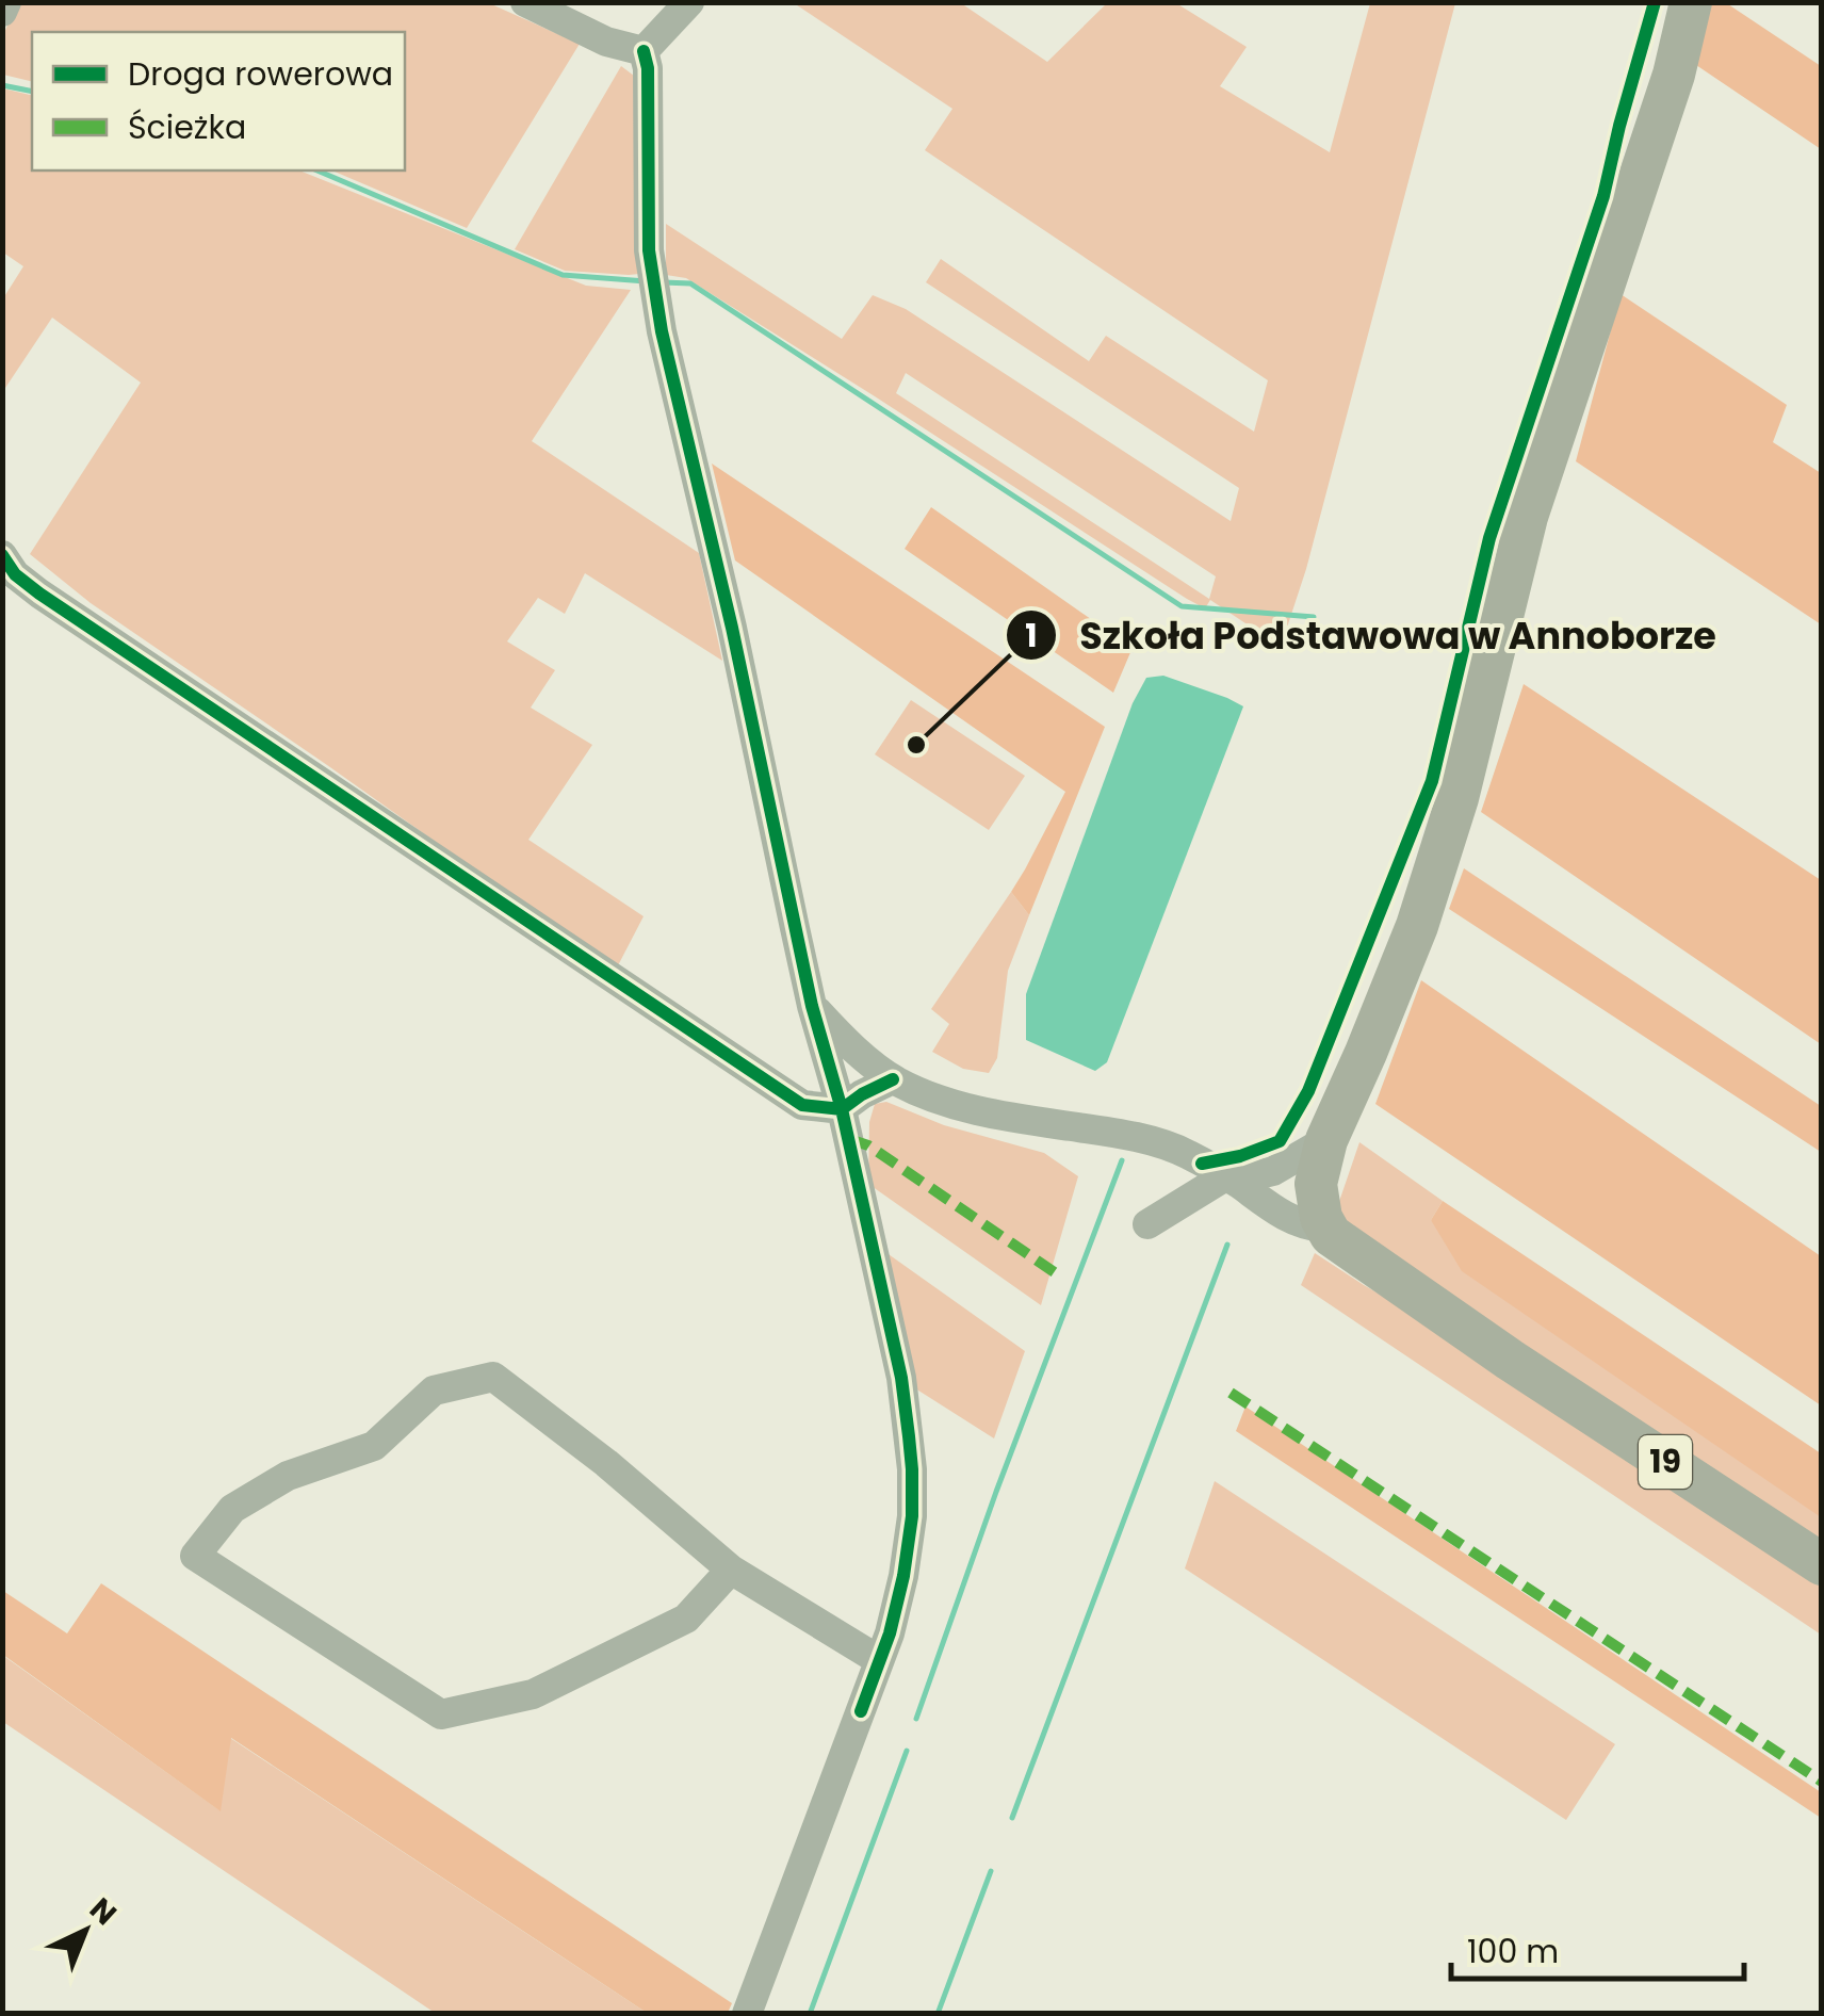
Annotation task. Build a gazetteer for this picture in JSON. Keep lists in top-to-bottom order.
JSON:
{
  "streets": {
    "highway": ["19"]
  },
  "places": ["Szkoła Podstawowa w Annoborze"],
  "legend": ["Droga rowerowa", "Ścieżka"],
  "scale_bar": "100 m",
  "north": "top right"
}
